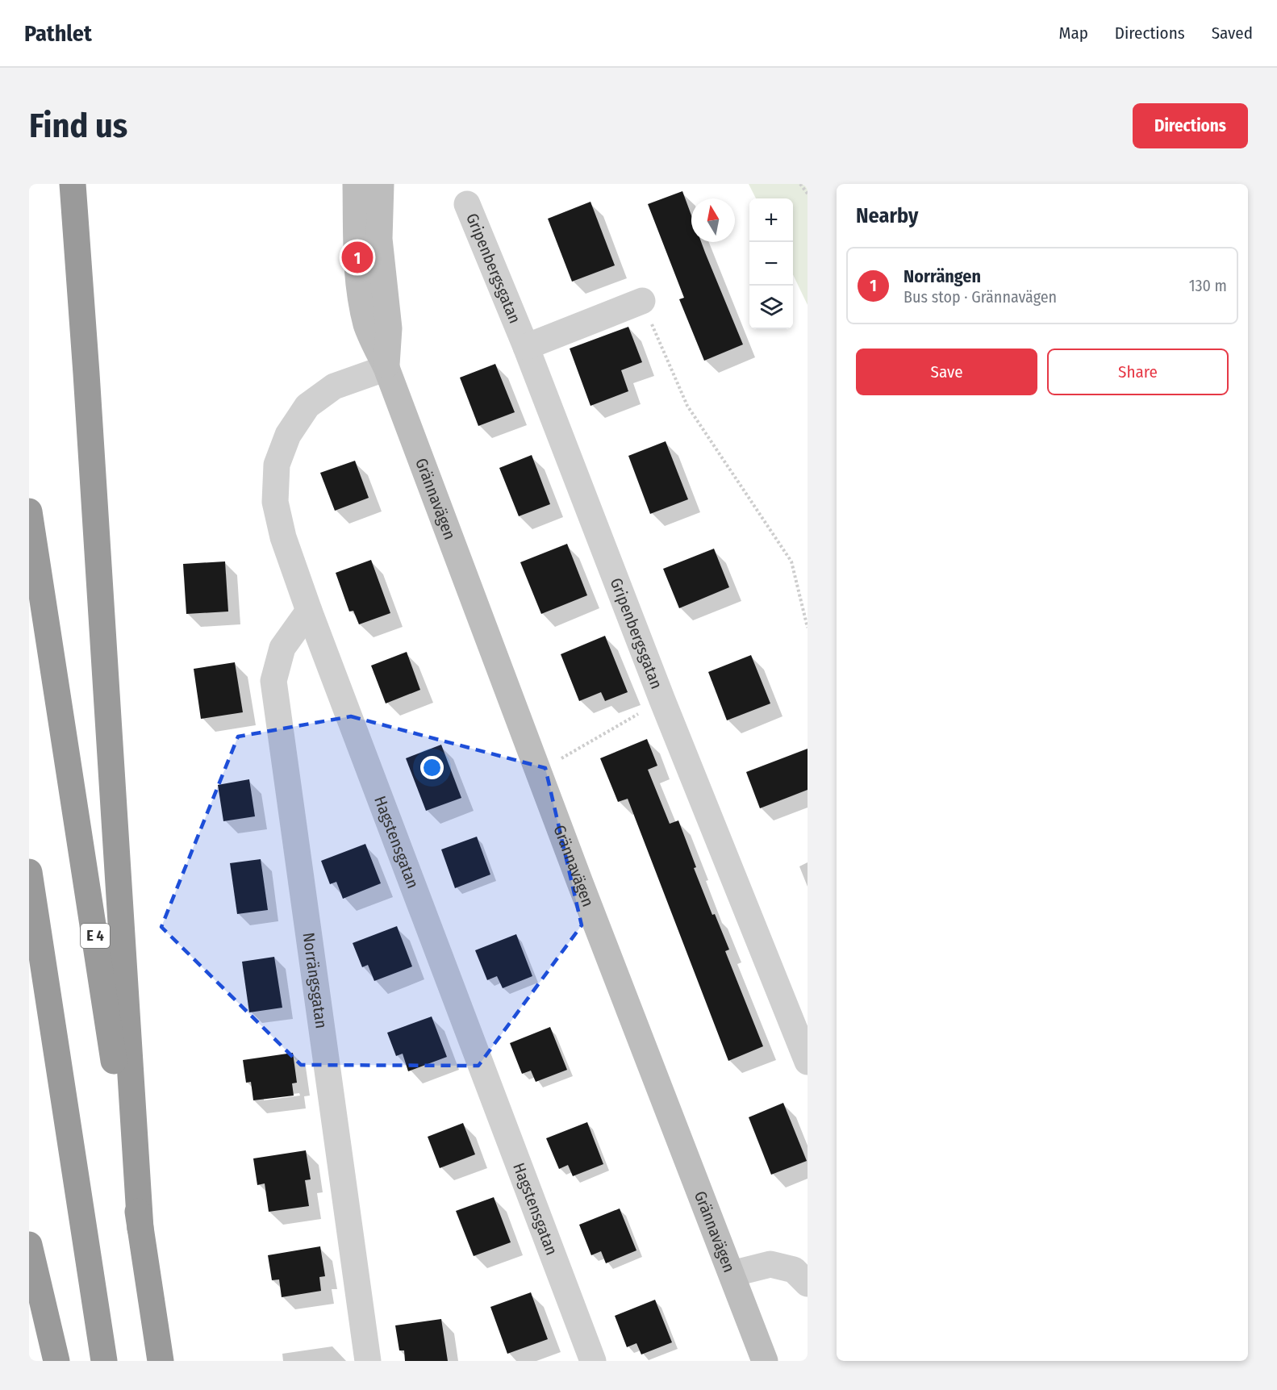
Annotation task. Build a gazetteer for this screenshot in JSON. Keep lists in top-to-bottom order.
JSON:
{
  "streets": {
    "highway": ["E 4"],
    "main road": ["Grännavägen"],
    "street": ["Gripenbergsgatan", "Hagstensgatan", "Norrängsgatan"]
  },
  "crossings": [
    ["Grännavägen", "Hagstensgatan"],
    ["Hagstensgatan", "Norrängsgatan"]
  ],
  "north": "top",
  "page": {
    "header": "Pathlet",
    "nav": ["Map", "Directions", "Saved"],
    "buttons": [
      "Directions",
      ["Save", "Share"]
    ],
    "title": "Find us",
    "heading": "Nearby",
    "map_buttons": ["+", "−"],
    "pins": "1",
    "list": [
      {
        "mark": "1",
        "name": "Norrängen",
        "note": "Bus stop · Grännavägen",
        "value": "130 m"
      }
    ]
  }
}
